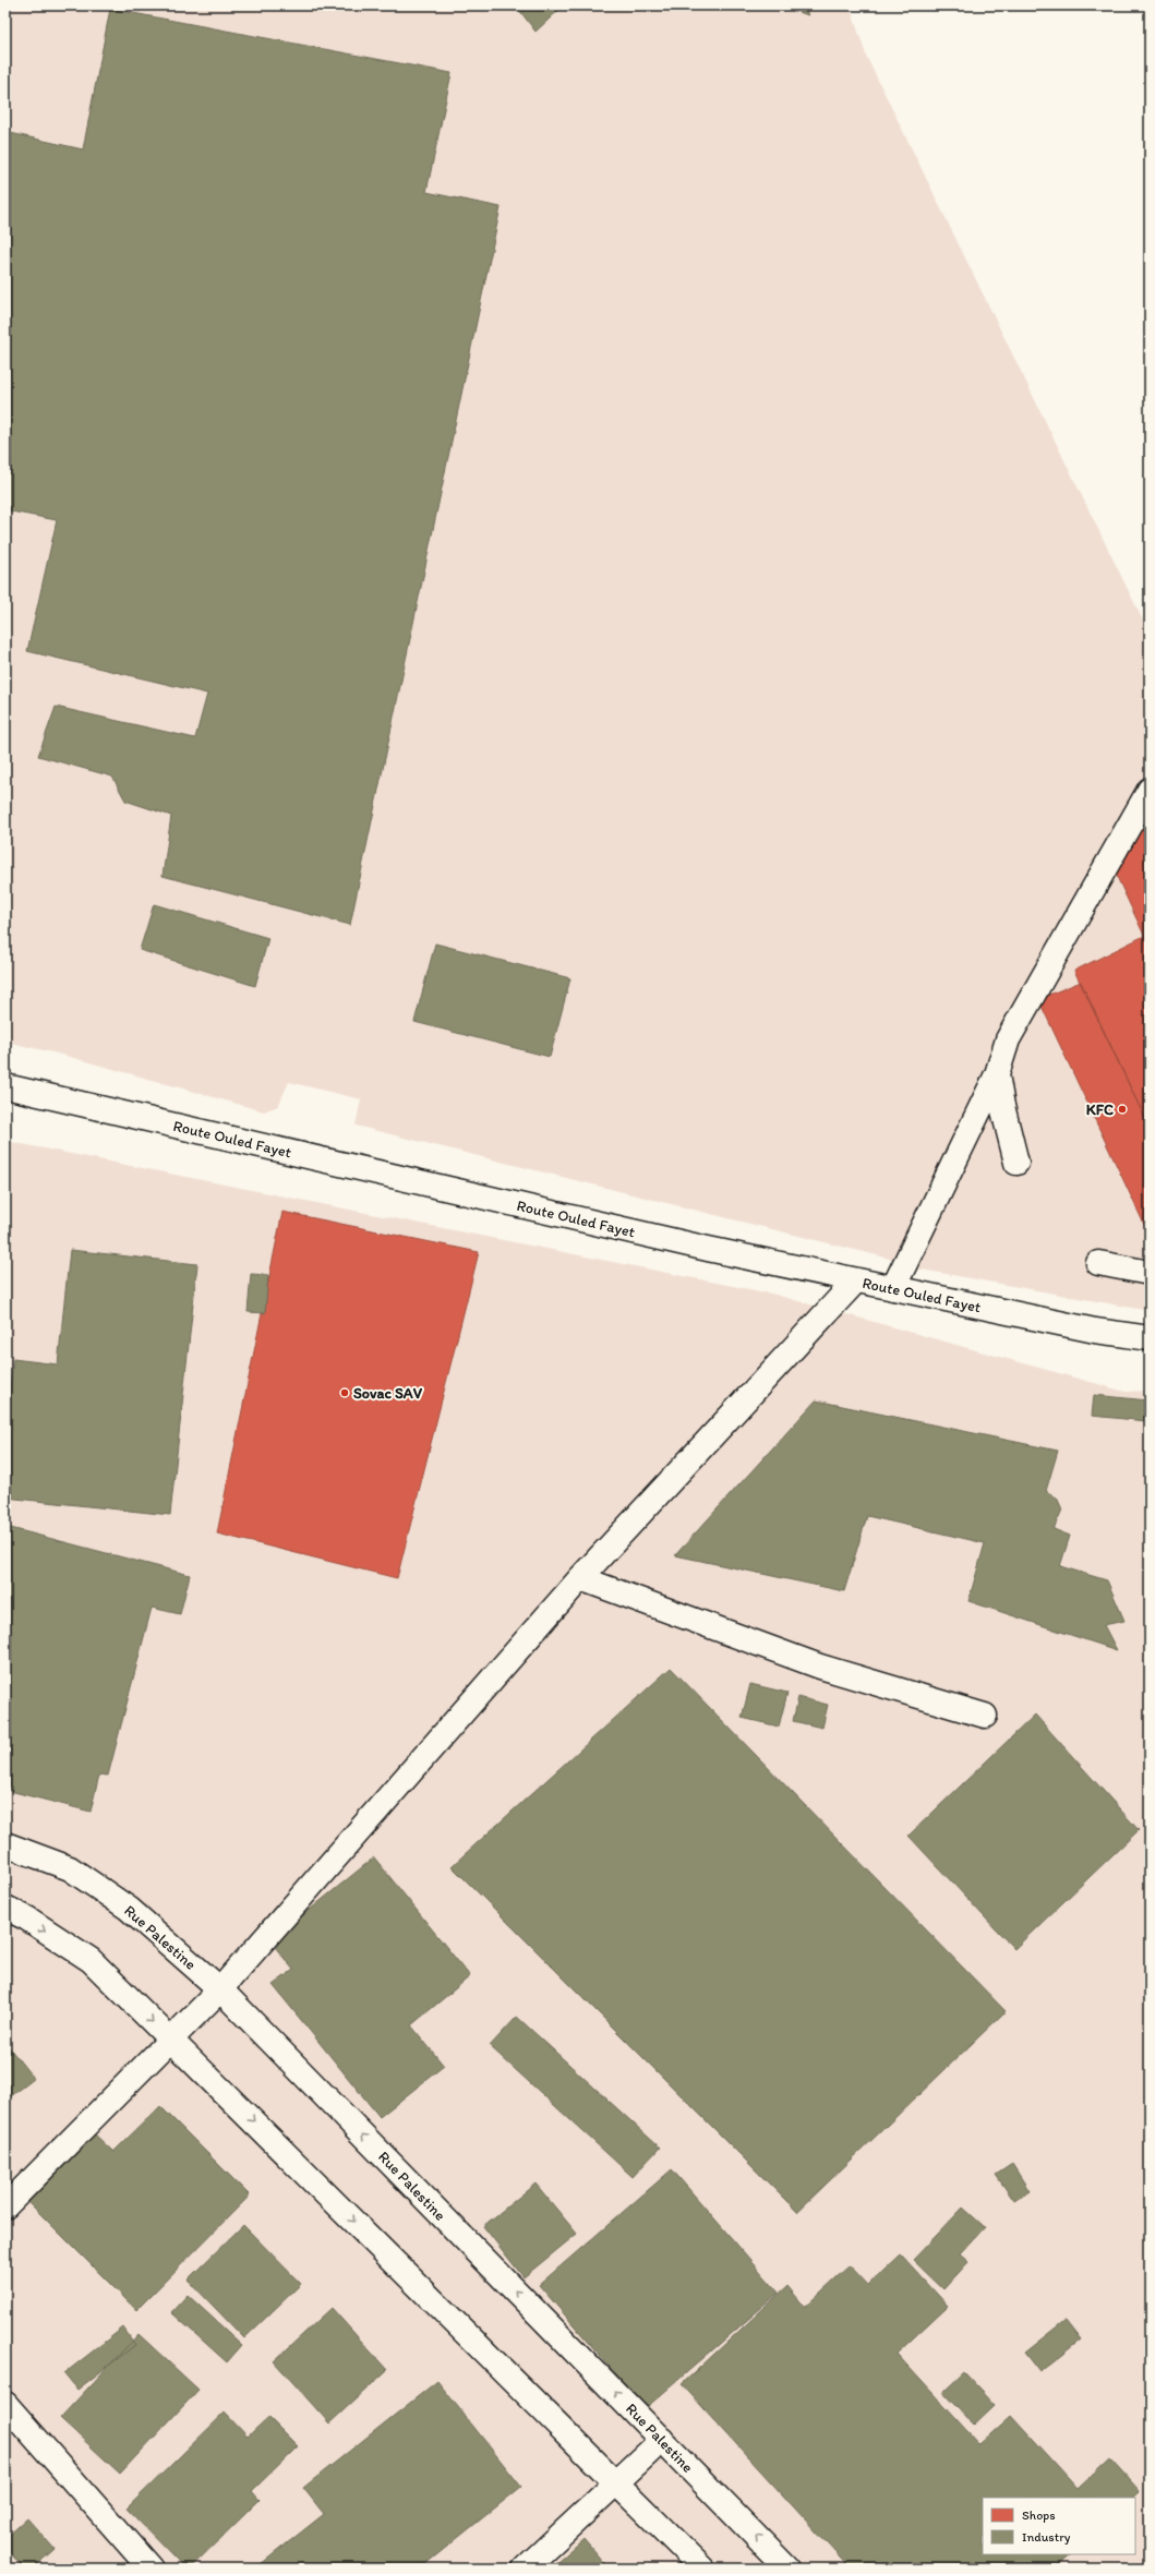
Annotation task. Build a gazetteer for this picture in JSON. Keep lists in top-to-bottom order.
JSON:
{
  "streets": {
    "street": ["Route Ouled Fayet", "Rue Palestine"]
  },
  "places": ["KFC", "Sovac SAV"],
  "legend": ["Shops", "Industry"]
}
